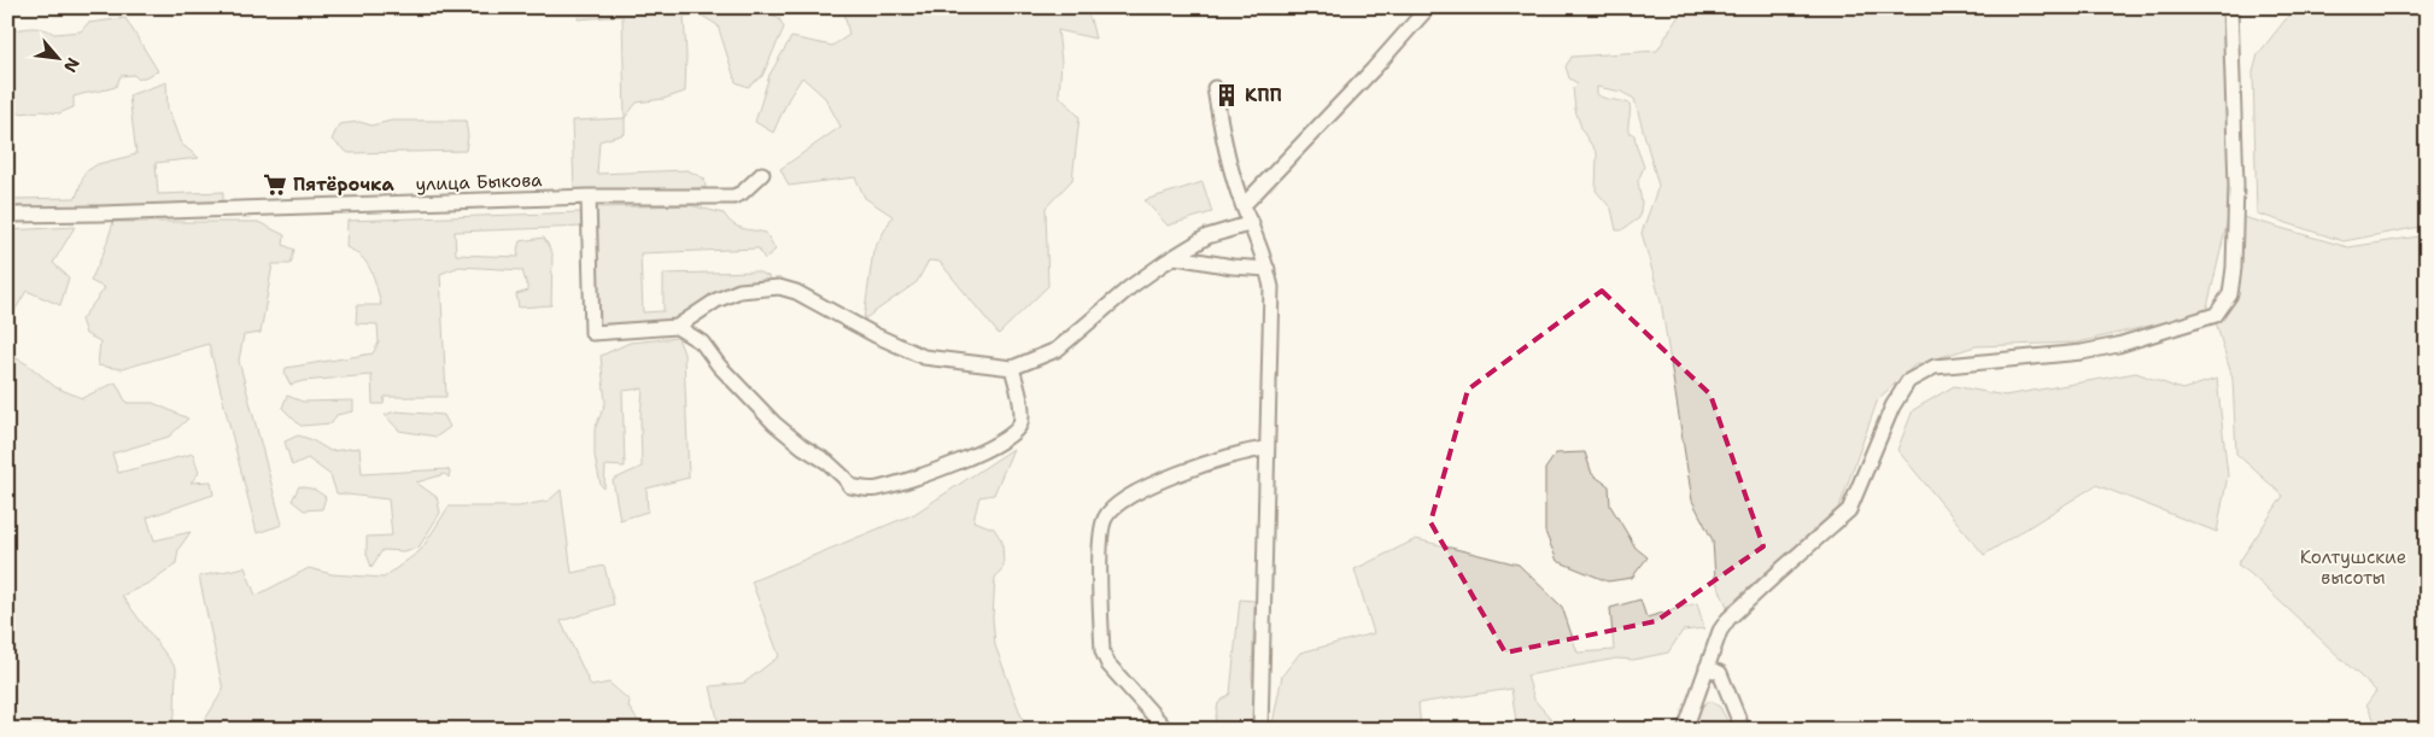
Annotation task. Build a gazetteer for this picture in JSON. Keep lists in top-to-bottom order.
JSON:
{
  "streets": {
    "street": ["улица Быкова"]
  },
  "parks": ["Колтушские высоты"],
  "places": {
    "building": ["КПП"],
    "supermarket": ["Пятёрочка"]
  },
  "north": "bottom right"
}
